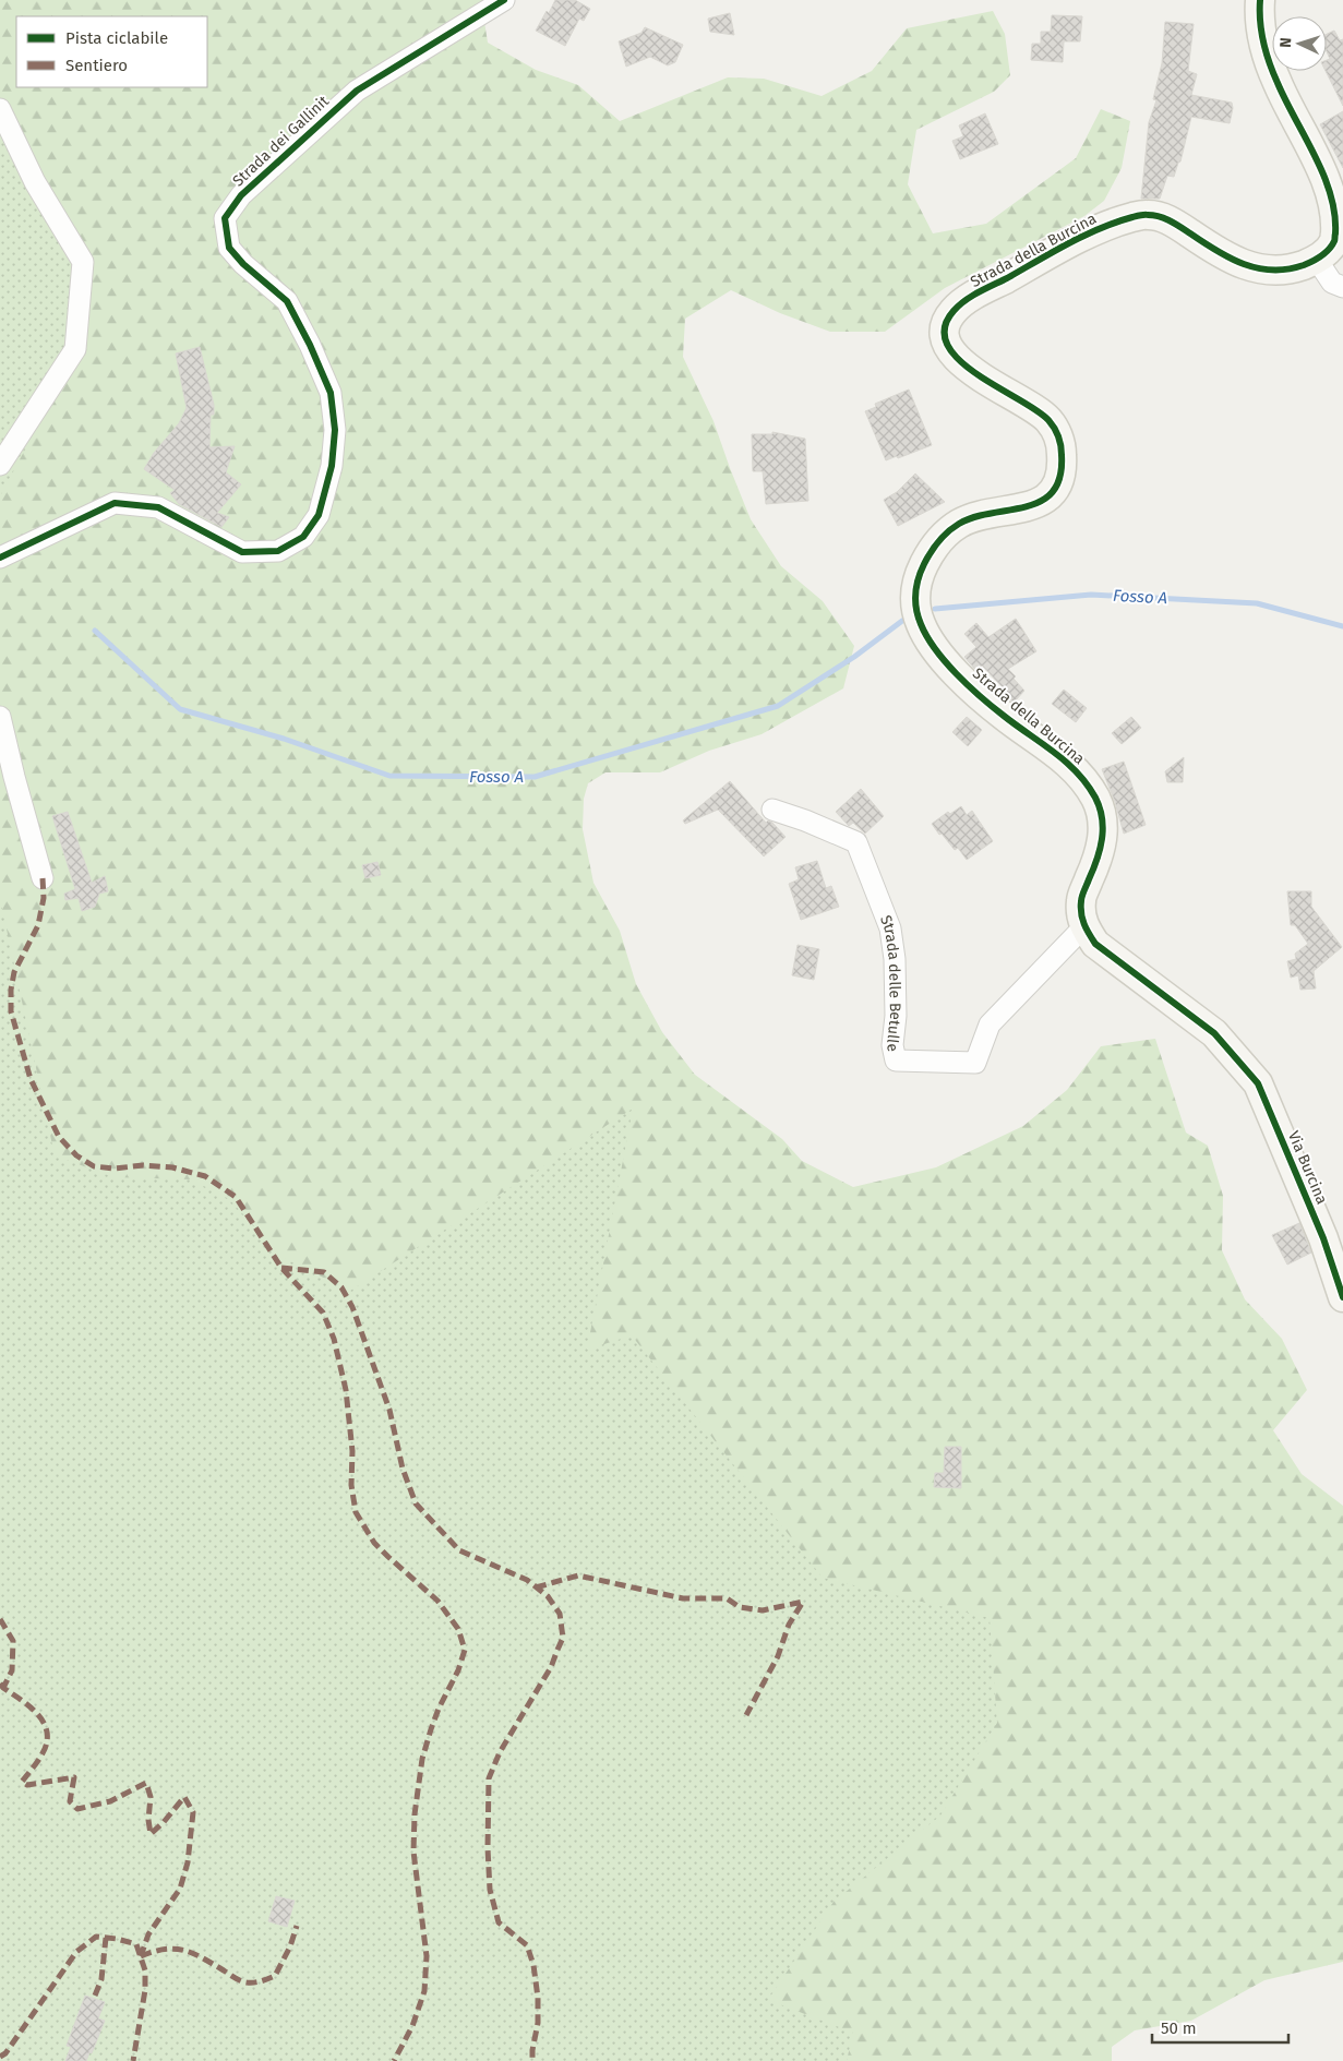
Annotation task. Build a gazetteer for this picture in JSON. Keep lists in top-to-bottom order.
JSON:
{
  "streets": {
    "street": [
      "Strada dei Gallinit",
      "Strada della Burcina",
      "Strada delle Betulle",
      "Via Burcina"
    ]
  },
  "crossings": [
    ["Strada della Burcina", "Strada delle Betulle"],
    ["Strada della Burcina", "Via Burcina"],
    ["Strada delle Betulle", "Via Burcina"]
  ],
  "water": ["Fosso A"],
  "legend": ["Pista ciclabile", "Sentiero"],
  "scale_bar": "50 m",
  "north": "left"
}
